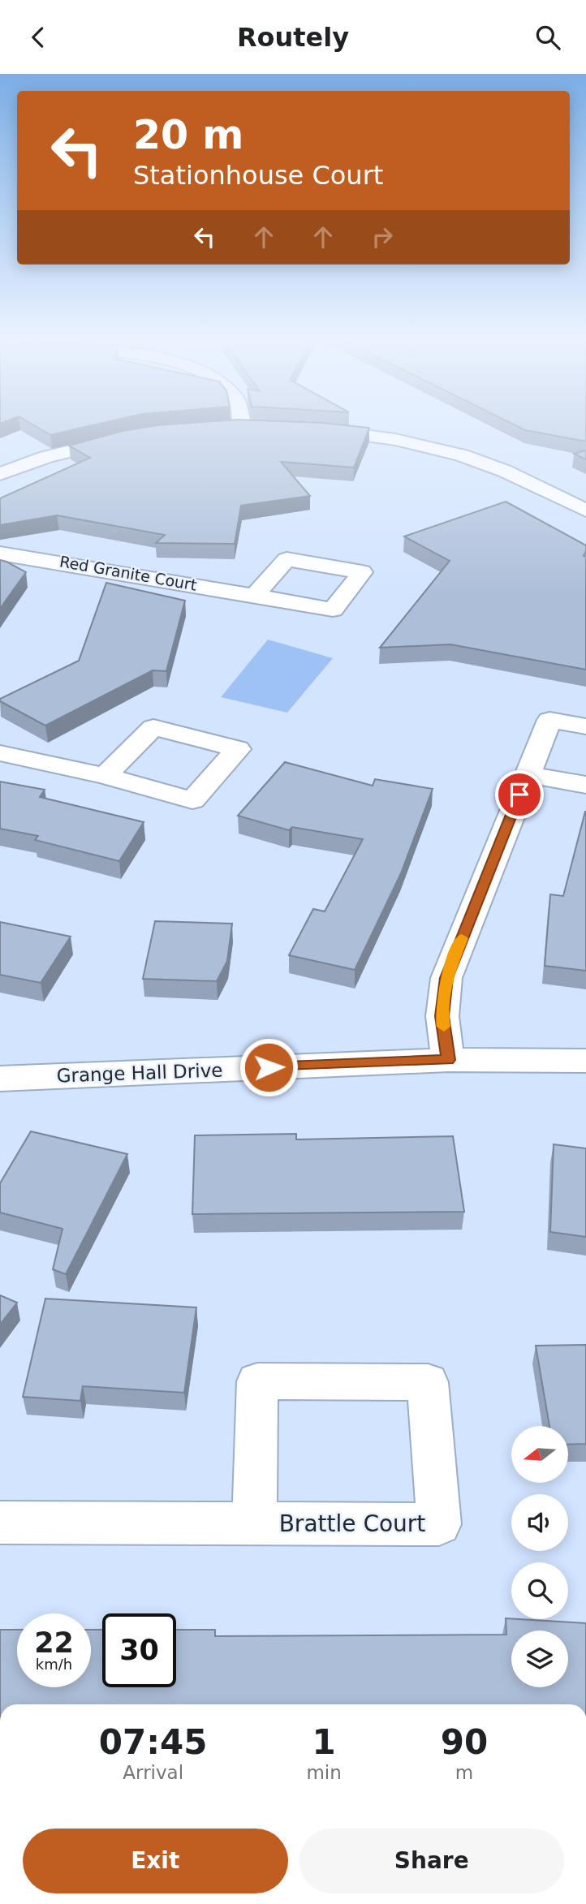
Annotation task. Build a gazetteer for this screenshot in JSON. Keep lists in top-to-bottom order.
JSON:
{
  "streets": {
    "street": ["Red Granite Court", "Grange Hall Drive", "Brattle Court"]
  },
  "north": "left",
  "page": {
    "header": "Routely",
    "turn": ["20 m", "Stationhouse Court"],
    "speed": "22 km/h",
    "limit": "30",
    "eta": [
      "07:45",
      "Arrival",
      "1",
      "min",
      "90",
      "m"
    ],
    "buttons": ["Exit", "Share"]
  }
}
